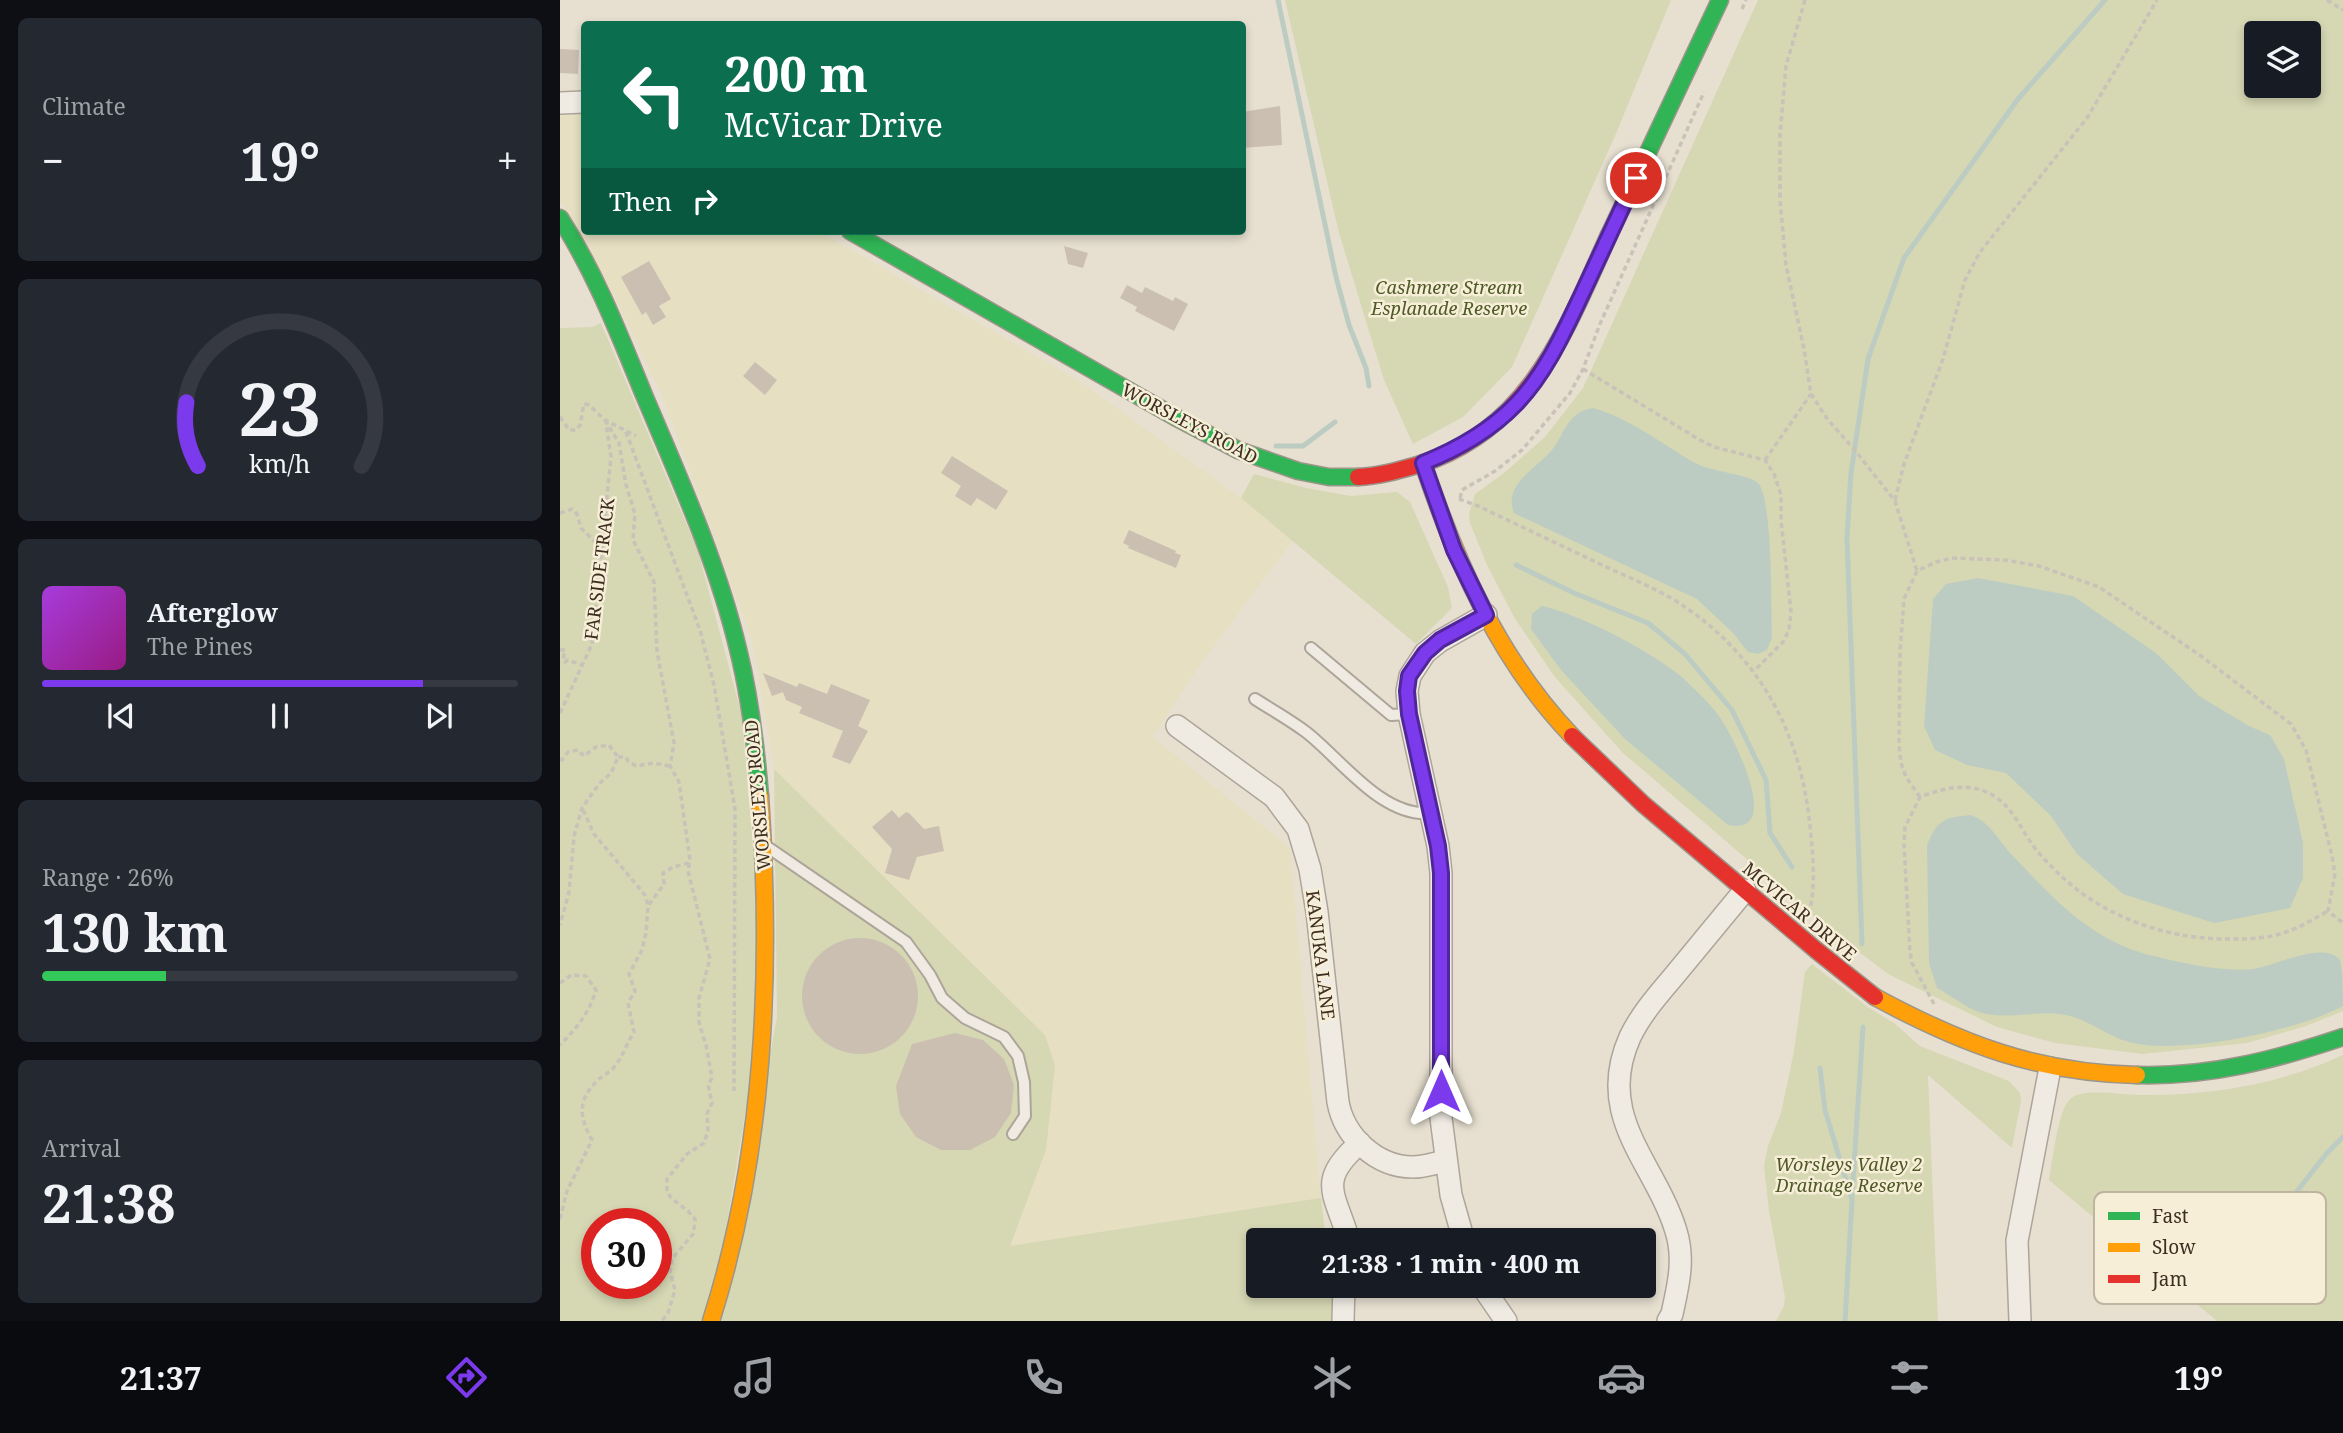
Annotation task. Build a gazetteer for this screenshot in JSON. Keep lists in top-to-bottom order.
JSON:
{
  "streets": {
    "street": ["WORSLEYS ROAD", "MCVICAR DRIVE", "KANUKA LANE"],
    "path": ["FAR SIDE TRACK"]
  },
  "crossings": [
    ["WORSLEYS ROAD", "MCVICAR DRIVE"]
  ],
  "parks": ["Cashmere Stream Esplanade Reserve", "Worsleys Valley 2 Drainage Reserve"],
  "legend": ["Fast", "Slow", "Jam"],
  "page": {
    "tile": [
      "Climate",
      ["Range · 26%", "130 km"],
      ["Arrival", "21:38"]
    ],
    "turn": ["200 m", "McVicar Drive"],
    "heat": ["−", "19°", "+"],
    "then": "Then",
    "song": ["Afterglow", "The Pines"],
    "limit": "30",
    "trip": "21:38 · 1 min · 400 m",
    "tabs": ["21:37", "19°"],
    "gauge": ["23", "km/h"]
  }
}
